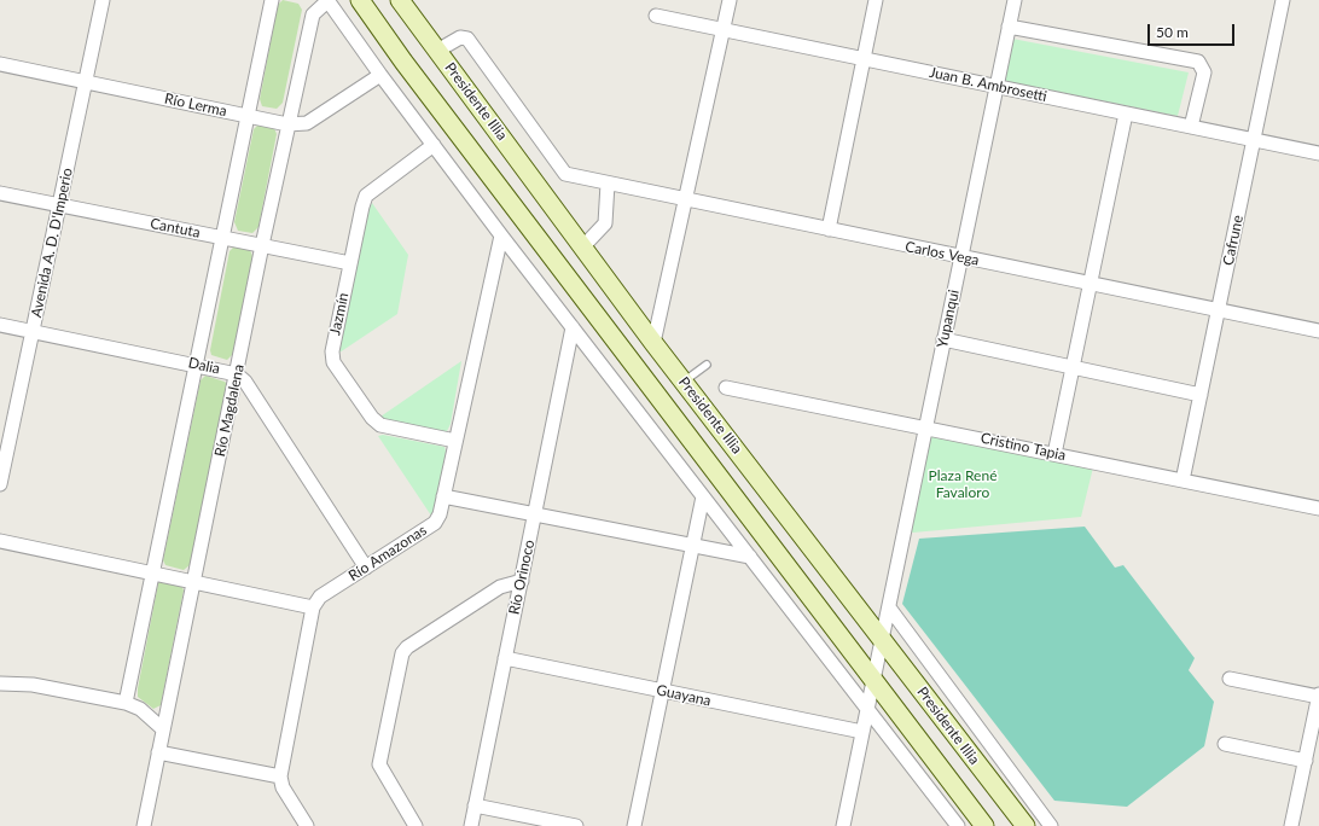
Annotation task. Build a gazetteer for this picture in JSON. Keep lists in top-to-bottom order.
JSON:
{
  "streets": {
    "main road": ["Presidente Illia"],
    "street": [
      "Juan B. Ambrosetti",
      "Río Lerma",
      "Cantuta",
      "Cafrune",
      "Avenida A. D. D'Imperio",
      "Carlos Vega",
      "Jazmín",
      "Yupanqui",
      "Dalia",
      "Río Magdalena",
      "Cristino Tapia",
      "Río Amazonas",
      "Río Orinoco",
      "Guayana"
    ]
  },
  "crossings": [
    ["Juan B. Ambrosetti", "Cafrune"],
    ["Juan B. Ambrosetti", "Yupanqui"],
    ["Presidente Illia", "Carlos Vega"],
    ["Presidente Illia", "Yupanqui"],
    ["Río Lerma", "Avenida A. D. D'Imperio"],
    ["Río Lerma", "Río Magdalena"],
    ["Cantuta", "Avenida A. D. D'Imperio"],
    ["Cantuta", "Jazmín"],
    ["Cantuta", "Río Magdalena"],
    ["Cafrune", "Carlos Vega"],
    ["Cafrune", "Cristino Tapia"],
    ["Avenida A. D. D'Imperio", "Dalia"],
    ["Carlos Vega", "Yupanqui"],
    ["Jazmín", "Río Amazonas"],
    ["Yupanqui", "Cristino Tapia"],
    ["Yupanqui", "Guayana"],
    ["Dalia", "Río Magdalena"],
    ["Dalia", "Río Amazonas"],
    ["Río Orinoco", "Guayana"]
  ],
  "parks": ["Plaza René Favaloro"],
  "scale_bar": "50 m"
}
